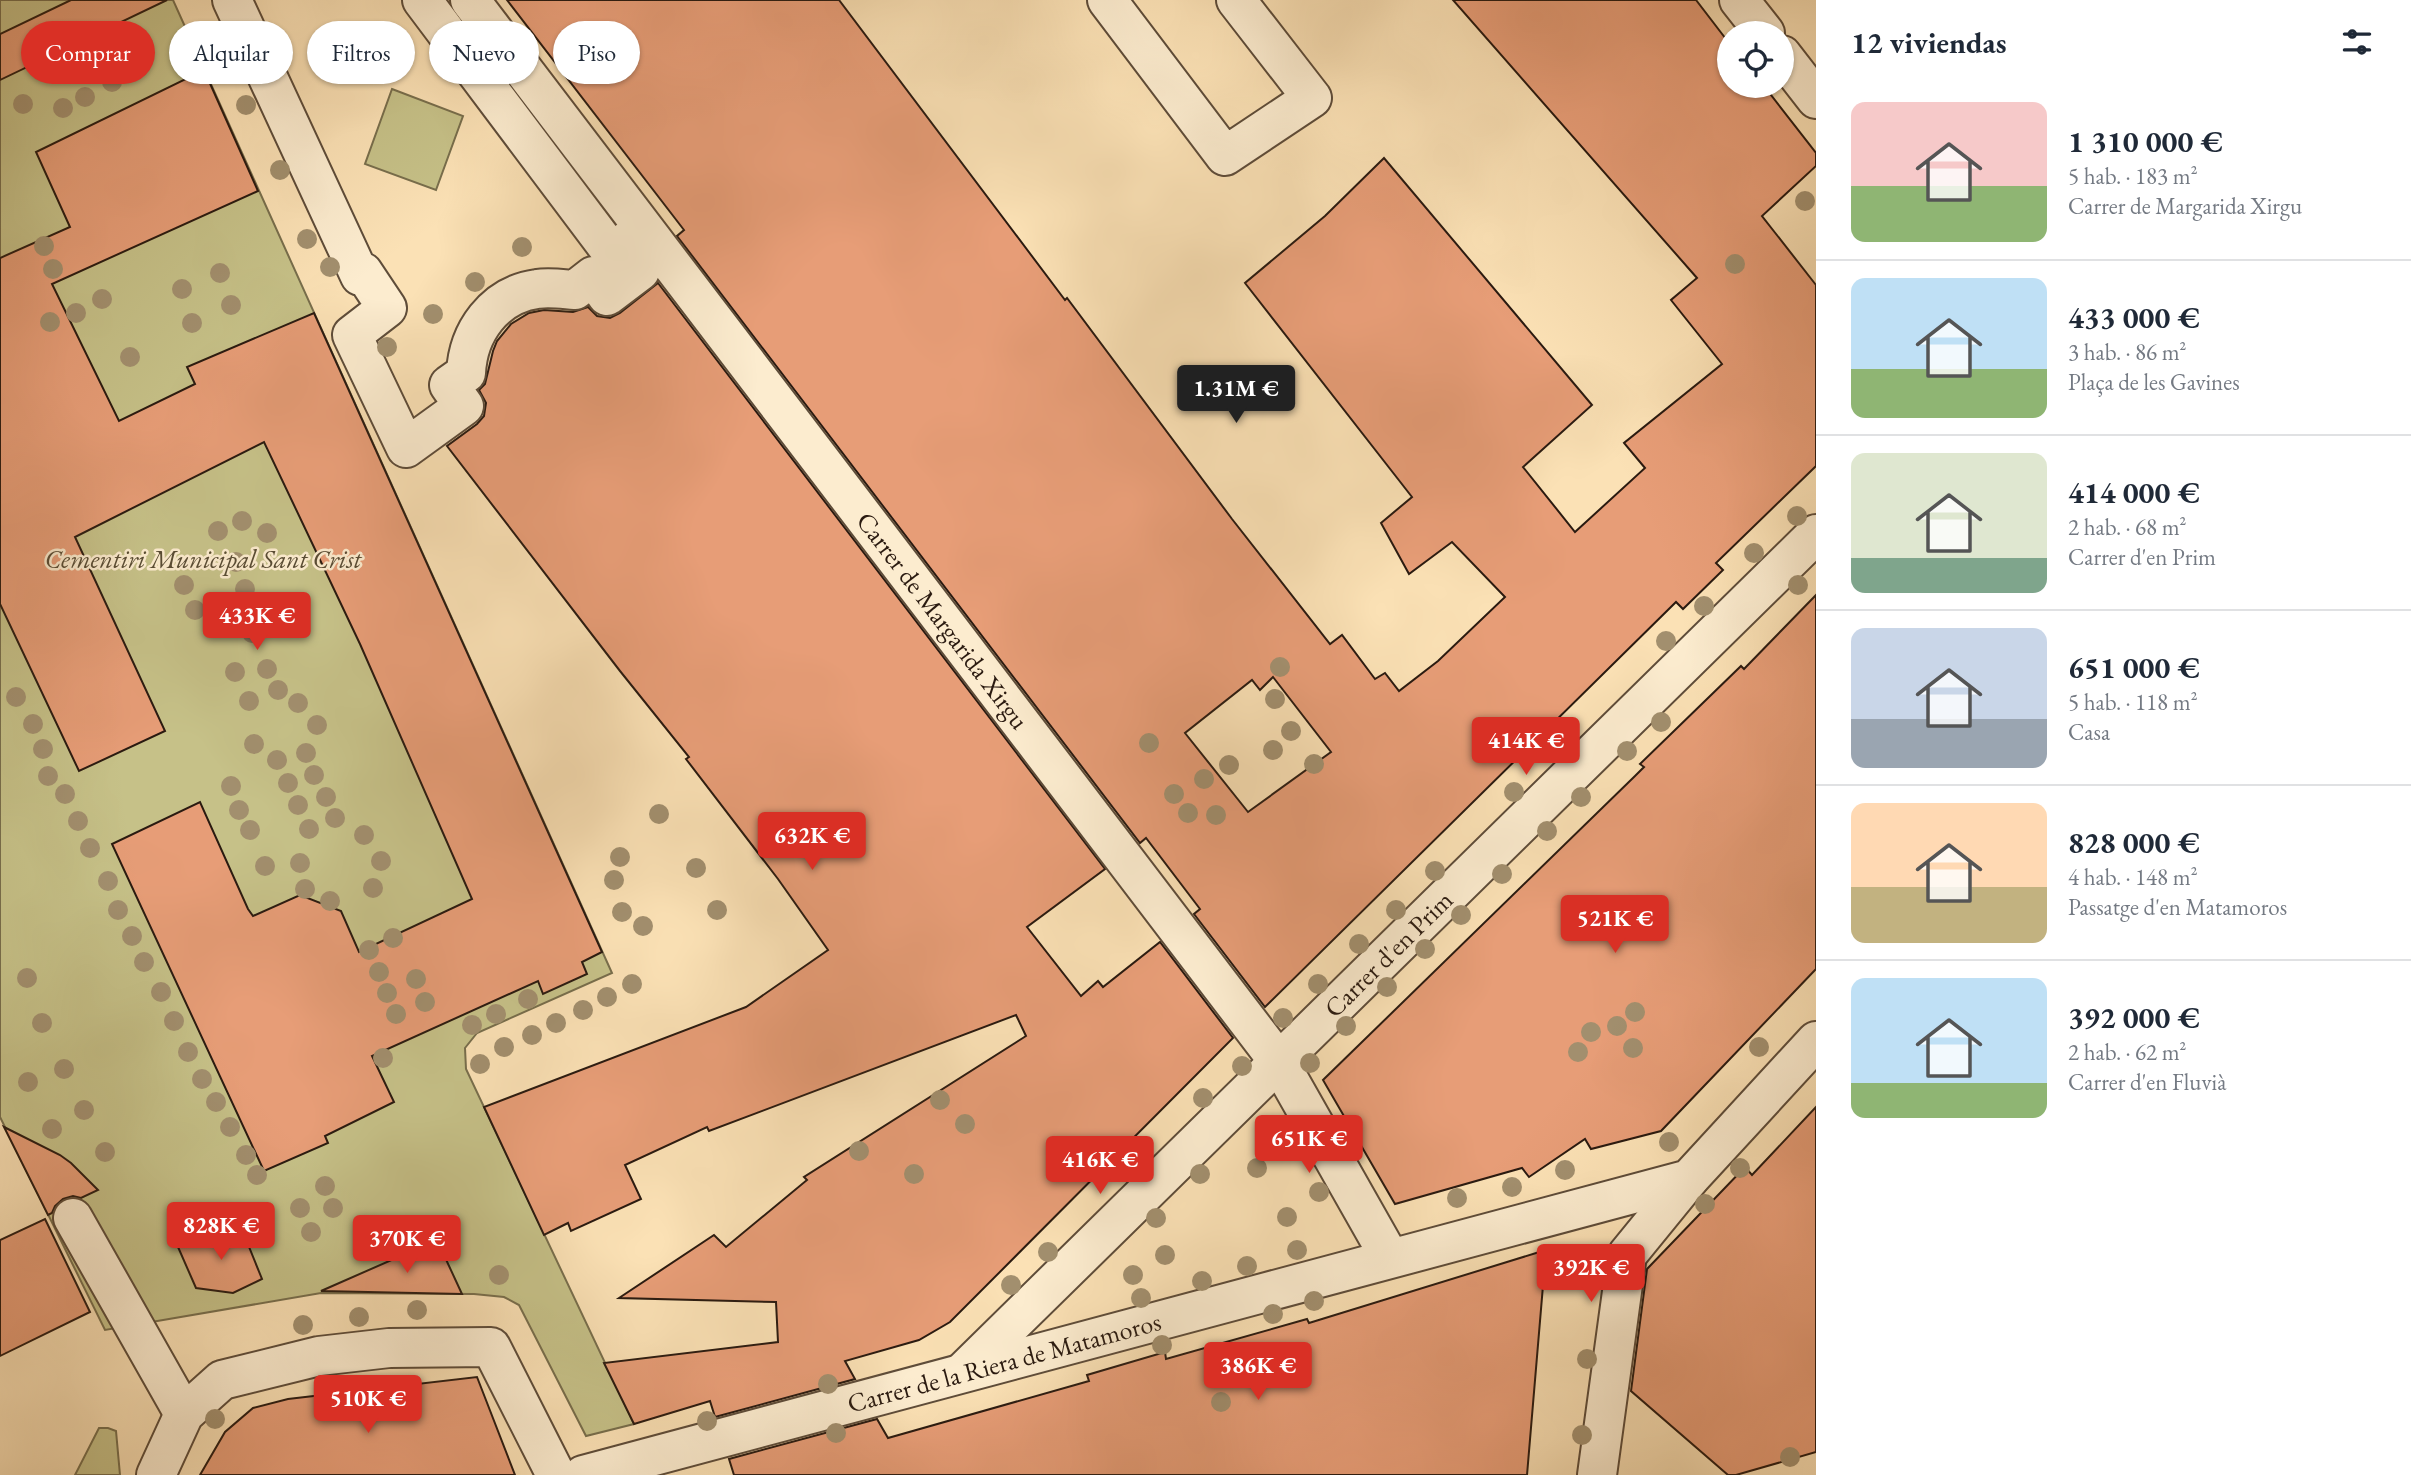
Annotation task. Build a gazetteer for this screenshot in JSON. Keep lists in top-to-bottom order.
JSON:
{
  "streets": {
    "street": ["Carrer de Margarida Xirgu", "Carrer d'en Prim", "Carrer de la Riera de Matamoros"]
  },
  "crossings": [
    ["Carrer de Margarida Xirgu", "Carrer d'en Prim"],
    ["Carrer de Margarida Xirgu", "Carrer de la Riera de Matamoros"],
    ["Carrer d'en Prim", "Carrer de la Riera de Matamoros"]
  ],
  "parks": ["Cementiri Municipal Sant Crist"],
  "page": {
    "heading": "12 viviendas",
    "chip": [
      "Comprar",
      "Alquilar",
      "Filtros",
      "Nuevo",
      "Piso"
    ],
    "list": [
      {
        "name": "1 310 000 €",
        "note": "5 hab. · 183 m² · Carrer de Margarida Xirgu"
      },
      {
        "name": "433 000 €",
        "note": "3 hab. · 86 m² · Plaça de les Gavines"
      },
      {
        "name": "414 000 €",
        "note": "2 hab. · 68 m² · Carrer d'en Prim"
      },
      {
        "name": "651 000 €",
        "note": "5 hab. · 118 m² · Casa"
      },
      {
        "name": "828 000 €",
        "note": "4 hab. · 148 m² · Passatge d'en Matamoros"
      },
      {
        "name": "392 000 €",
        "note": "2 hab. · 62 m² · Carrer d'en Fluvià"
      }
    ],
    "price": [
      "1.31M €",
      "433K €",
      "414K €",
      "632K €",
      "521K €",
      "651K €",
      "416K €",
      "828K €",
      "370K €",
      "392K €",
      "386K €",
      "510K €"
    ]
  }
}
